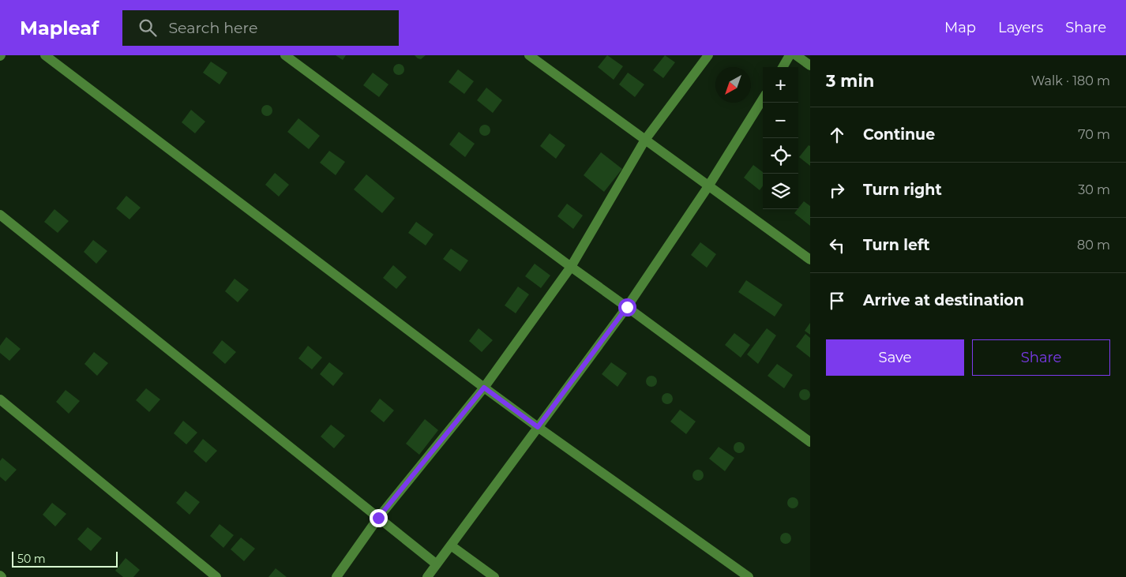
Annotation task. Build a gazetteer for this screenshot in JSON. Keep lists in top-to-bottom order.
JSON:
{
  "scale_bar": "50 m",
  "north": "bottom left",
  "page": {
    "header": "Mapleaf",
    "search": "Search here",
    "nav": ["Map", "Layers", "Share"],
    "heading": ["3 min", "Walk · 180 m"],
    "map_buttons": ["+", "−"],
    "list": [
      ["Continue", "70 m"],
      ["Turn right", "30 m"],
      ["Turn left", "80 m"],
      "Arrive at destination"
    ],
    "buttons": ["Save", "Share"],
    "scale": "50 m"
  }
}
